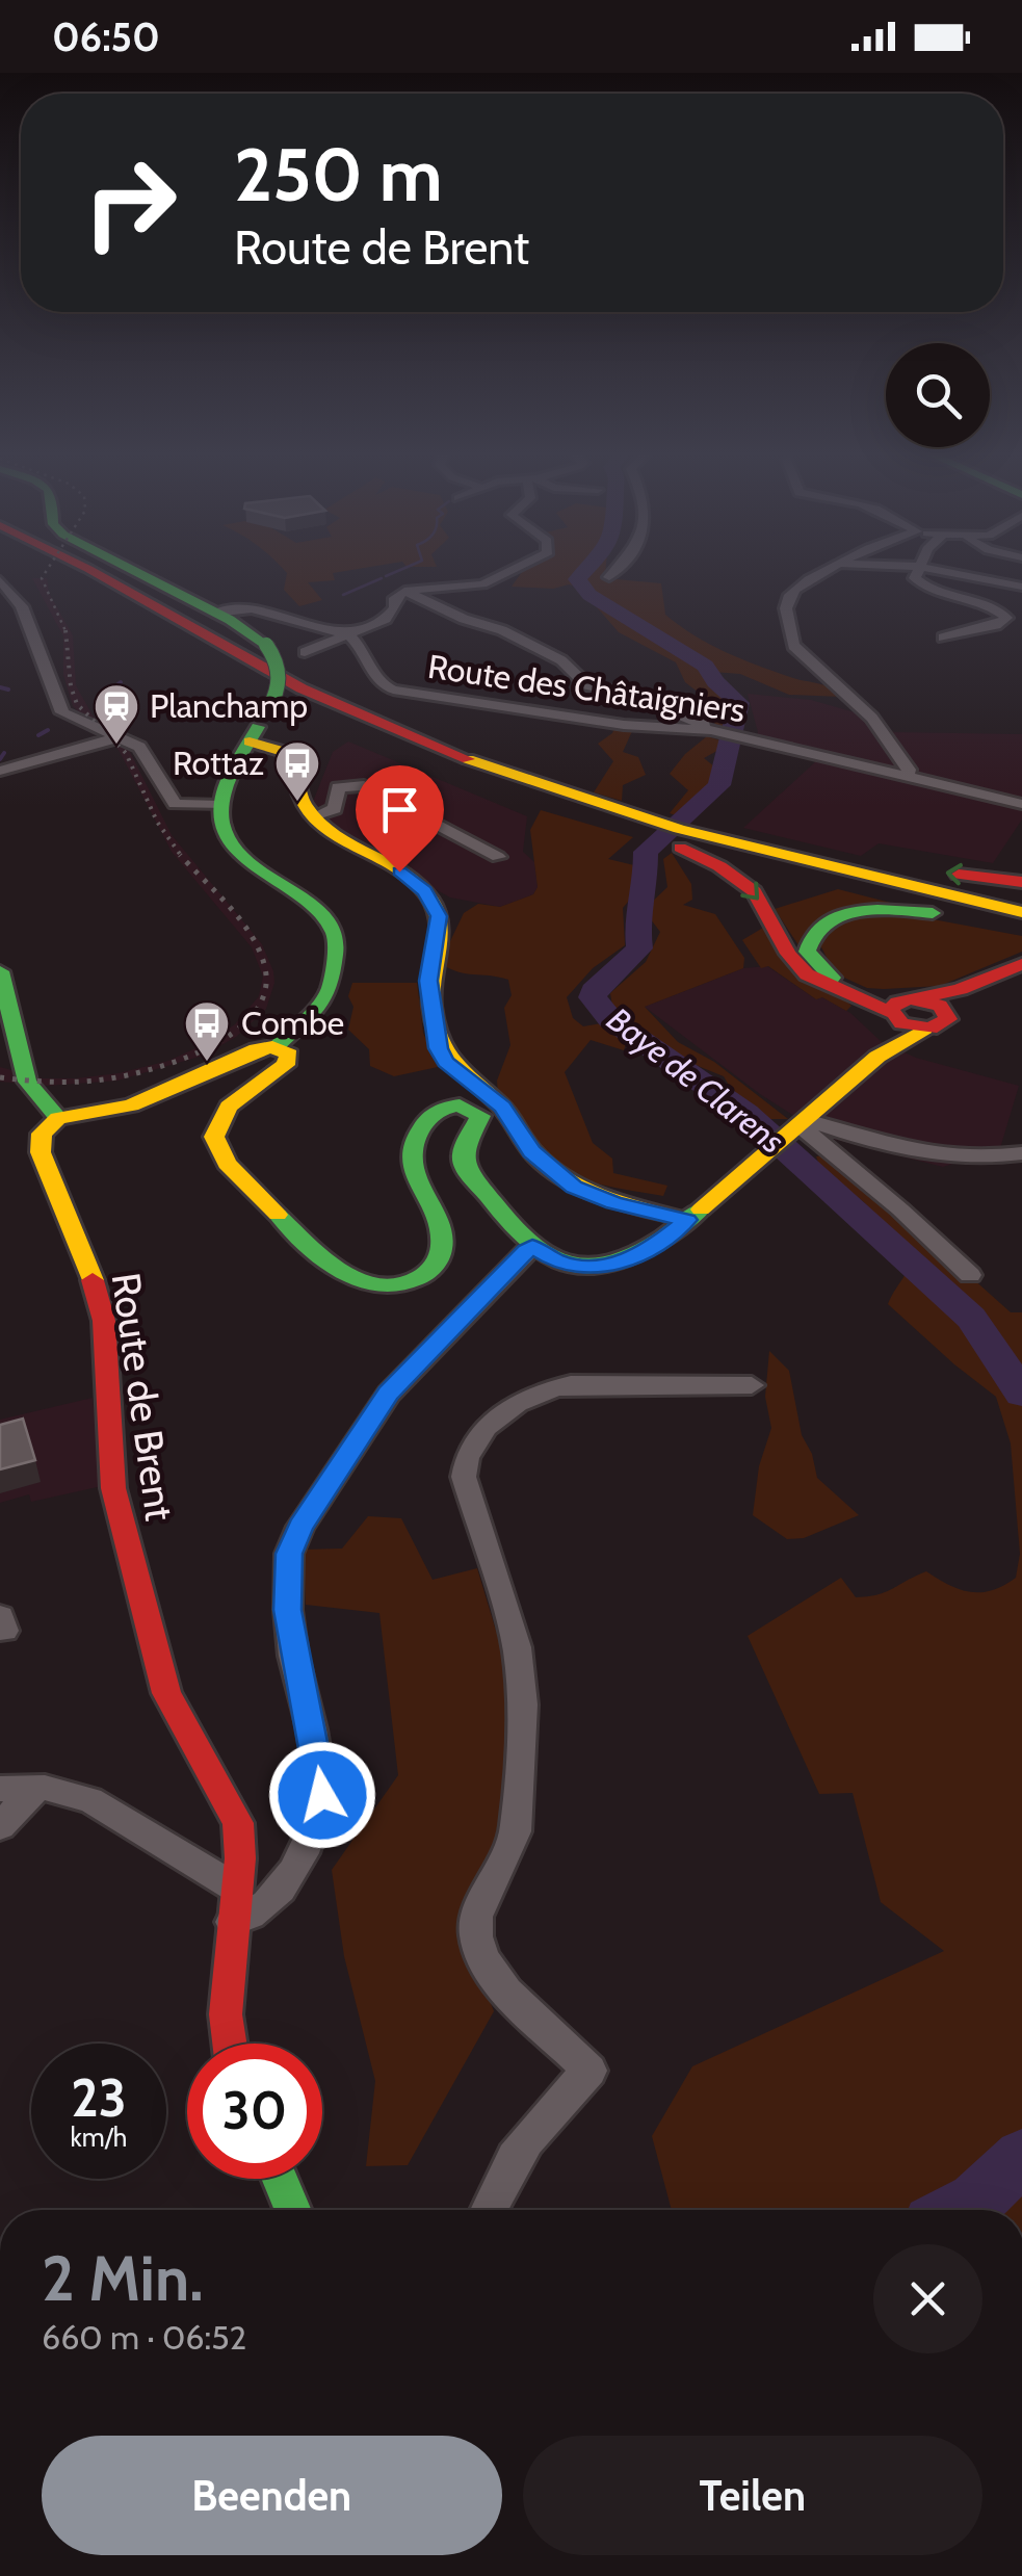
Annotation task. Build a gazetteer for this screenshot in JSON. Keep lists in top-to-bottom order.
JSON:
{
  "streets": {
    "main road": ["Route de Brent"],
    "street": ["Route des Châtaigniers"]
  },
  "water": ["Baye de Clarens"],
  "places": {
    "station": ["Planchamp"],
    "bus stop": ["Rottaz", "Combe"]
  },
  "page": {
    "status": "06:50",
    "turn": ["250 m", "Route de Brent"],
    "speed": "23 km/h",
    "limit": "30",
    "heading": ["2 Min.", "660 m · 06:52"],
    "buttons": ["Beenden", "Teilen"]
  }
}
